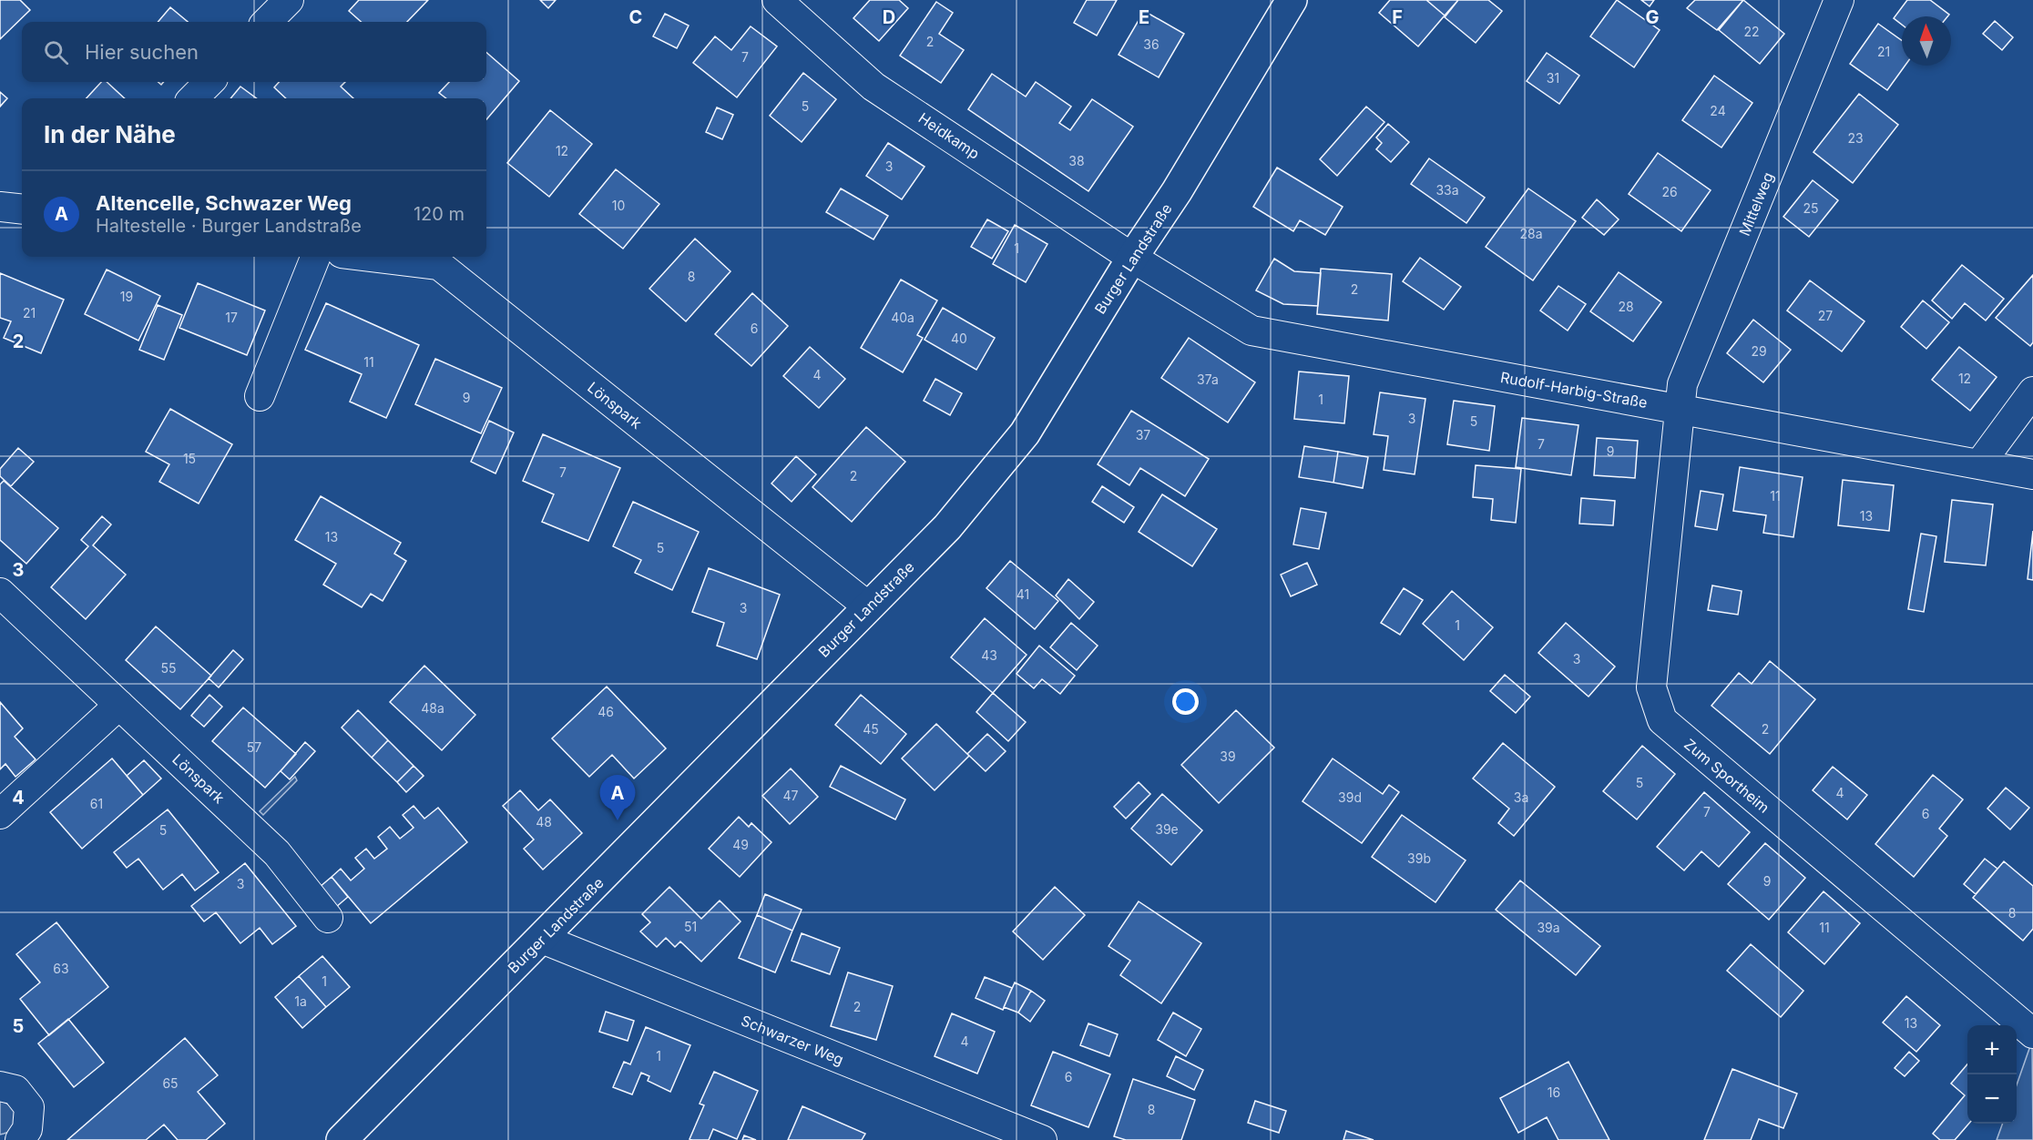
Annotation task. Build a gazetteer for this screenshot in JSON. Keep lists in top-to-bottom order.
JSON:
{
  "streets": {
    "street": [
      "Heidkamp",
      "Mittelweg",
      "Burger Landstraße",
      "Rudolf-Harbig-Straße",
      "Lönspark",
      "Zum Sportheim",
      "Schwarzer Weg"
    ]
  },
  "crossings": [
    ["Heidkamp", "Burger Landstraße"],
    ["Heidkamp", "Rudolf-Harbig-Straße"],
    ["Mittelweg", "Rudolf-Harbig-Straße"],
    ["Mittelweg", "Zum Sportheim"],
    ["Burger Landstraße", "Rudolf-Harbig-Straße"],
    ["Burger Landstraße", "Lönspark"],
    ["Burger Landstraße", "Schwarzer Weg"],
    ["Rudolf-Harbig-Straße", "Zum Sportheim"]
  ],
  "house_numbers": [
    "22",
    "2",
    "36",
    "21",
    "7",
    "31",
    "5",
    "24",
    "23",
    "12",
    "38",
    "3",
    "33a",
    "26",
    "10",
    "25",
    "28a",
    "1",
    "8",
    "2",
    "19",
    "28",
    "21",
    "27",
    "17",
    "40a",
    "6",
    "40",
    "29",
    "11",
    "4",
    "12",
    "37a",
    "9",
    "1",
    "3",
    "5",
    "37",
    "7",
    "9",
    "15",
    "7",
    "2",
    "11",
    "13",
    "13",
    "5",
    "41",
    "3",
    "1",
    "43",
    "3",
    "55",
    "48a",
    "46",
    "45",
    "2",
    "57",
    "39",
    "5",
    "4",
    "47",
    "39d",
    "3a",
    "61",
    "7",
    "6",
    "48",
    "39e",
    "5",
    "49",
    "39b",
    "9",
    "3",
    "8",
    "51",
    "39a",
    "11",
    "63",
    "1",
    "1a",
    "2",
    "13",
    "4",
    "1",
    "6",
    "65",
    "16",
    "8"
  ],
  "north": "top",
  "page": {
    "search": "Hier suchen",
    "heading": "In der Nähe",
    "list": [
      {
        "mark": "A",
        "name": "Altencelle, Schwazer Weg",
        "note": "Haltestelle · Burger Landstraße",
        "value": "120 m"
      }
    ],
    "pins": "A",
    "map_buttons": ["+", "−"]
  },
  "grid": {
    "columns": [
      "C",
      "D",
      "E",
      "F",
      "G"
    ],
    "rows": [
      "2",
      "3",
      "4",
      "5"
    ]
  }
}
